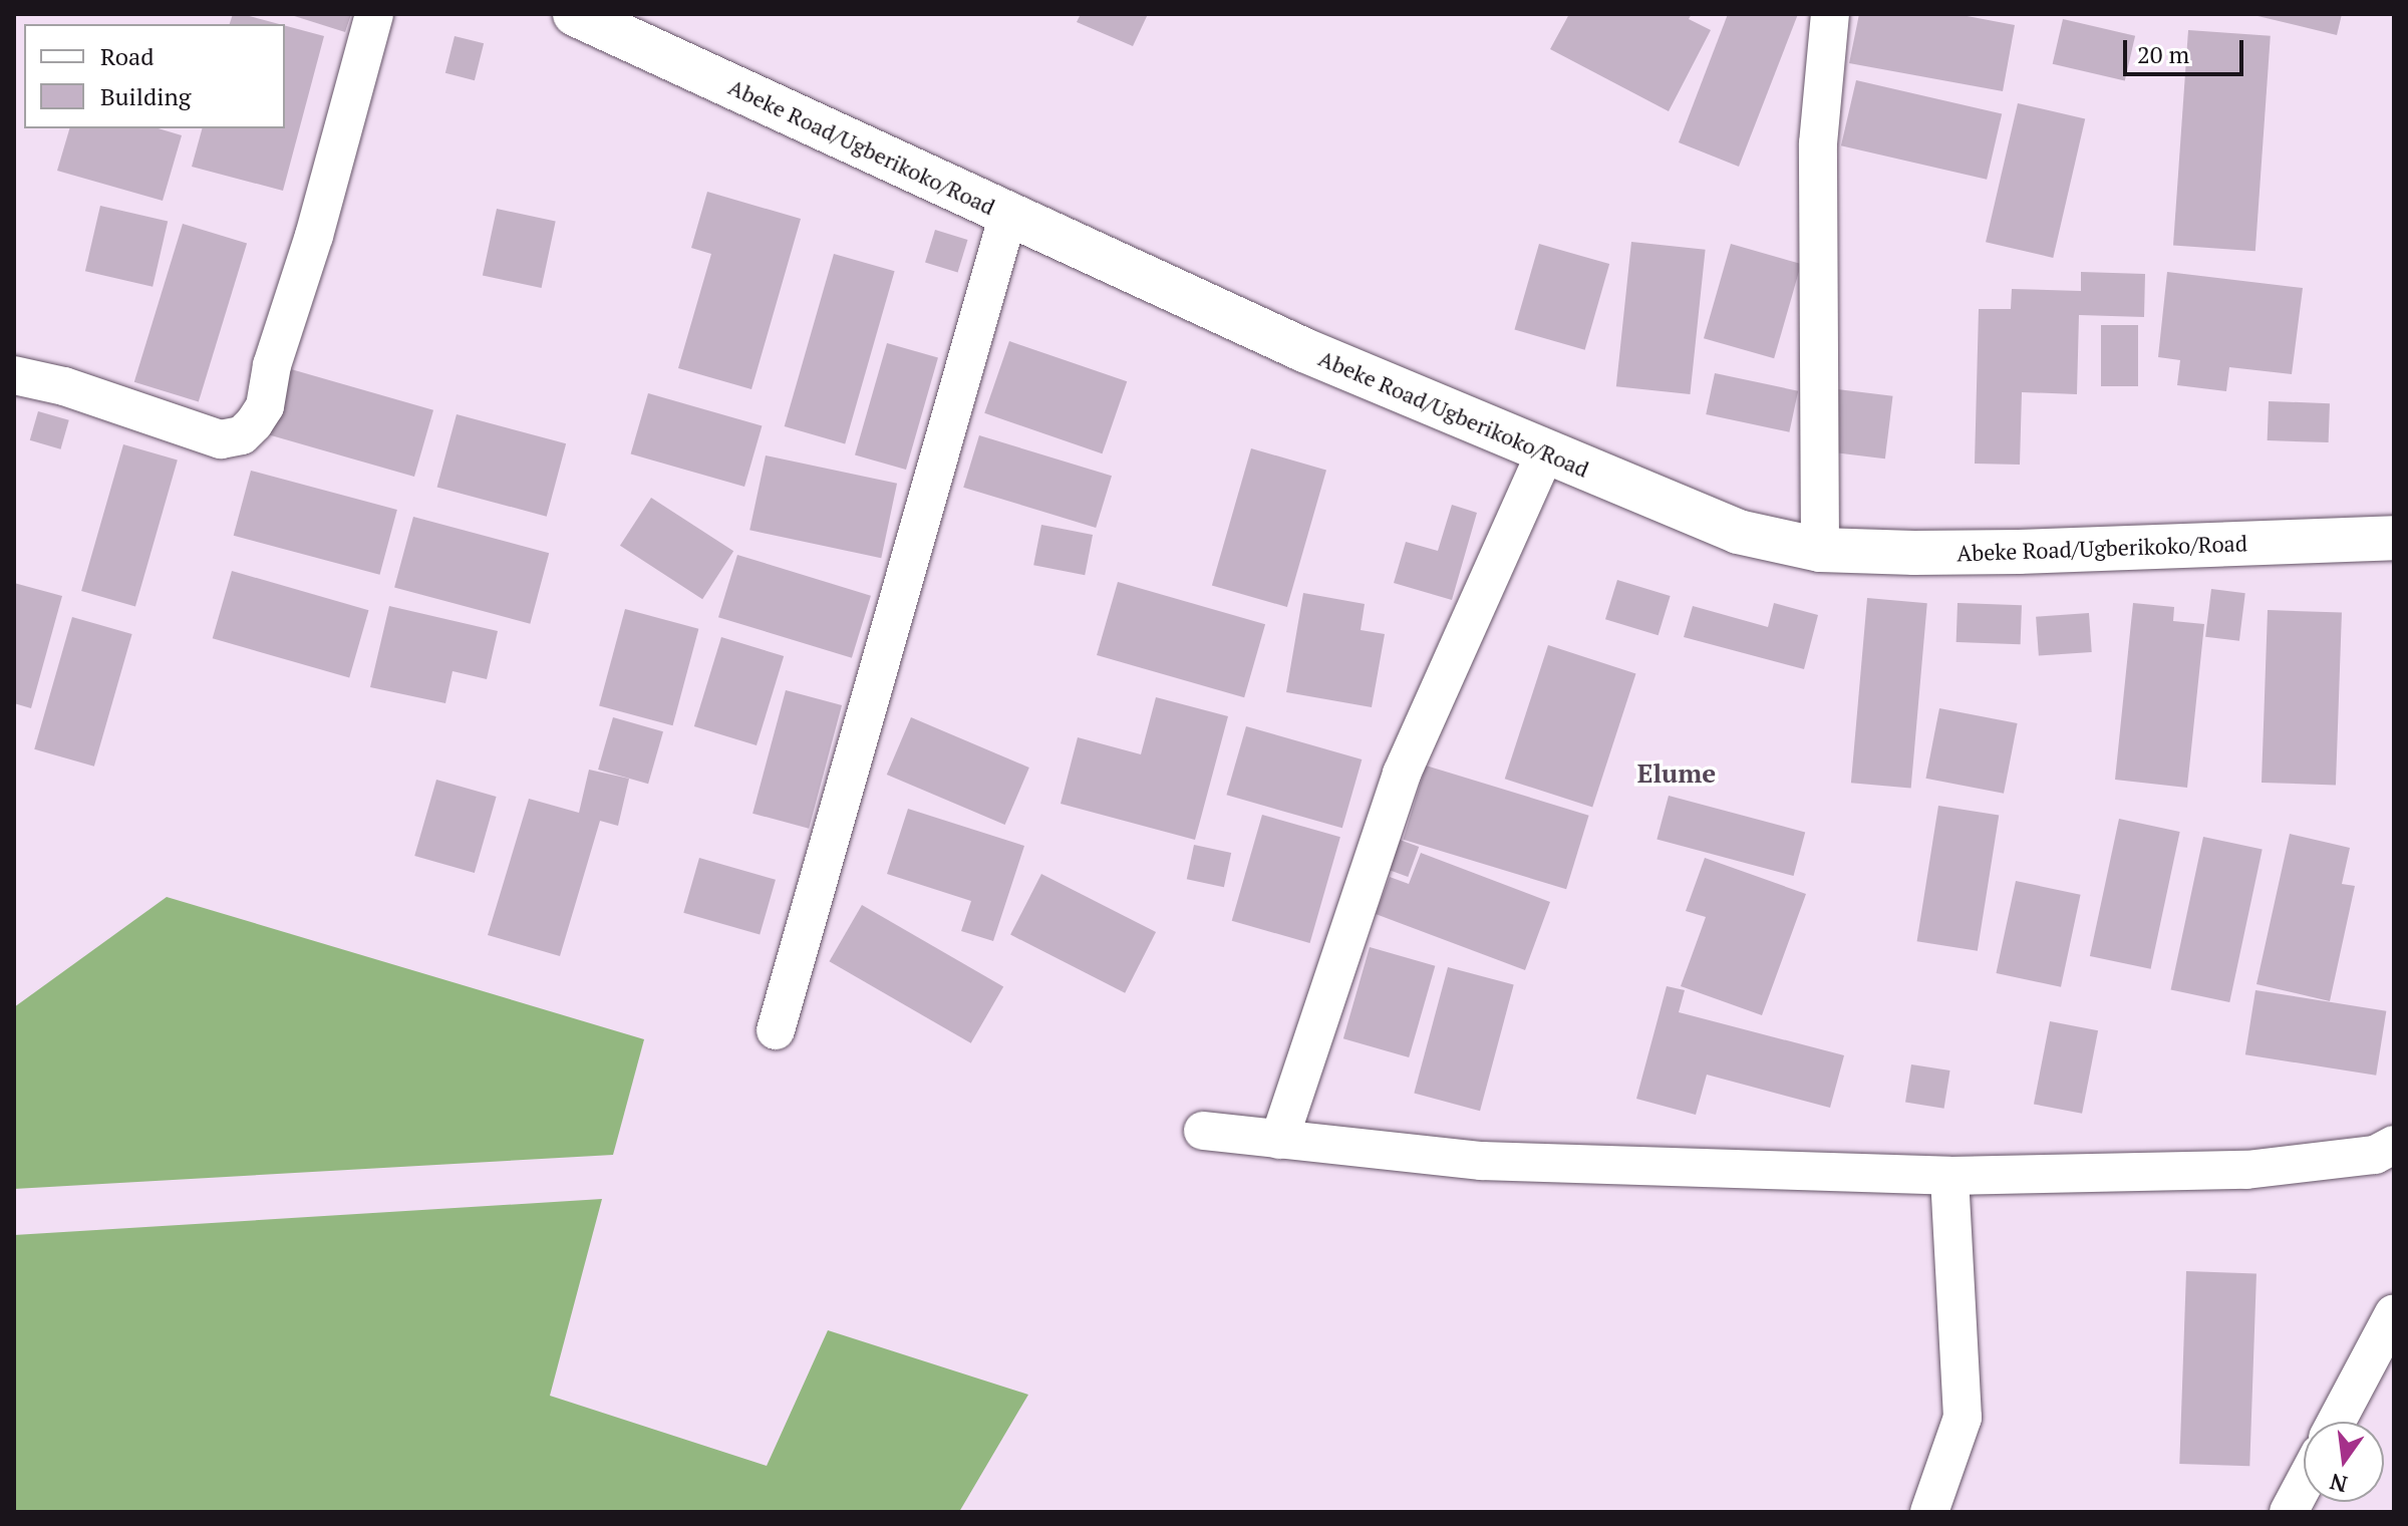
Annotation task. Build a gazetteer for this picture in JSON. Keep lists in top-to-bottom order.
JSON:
{
  "streets": {
    "street": ["Abeke Road/Ugberikoko/Road"]
  },
  "districts": ["Elume"],
  "legend": ["Road", "Building"],
  "scale_bar": "20 m",
  "north": "bottom"
}
